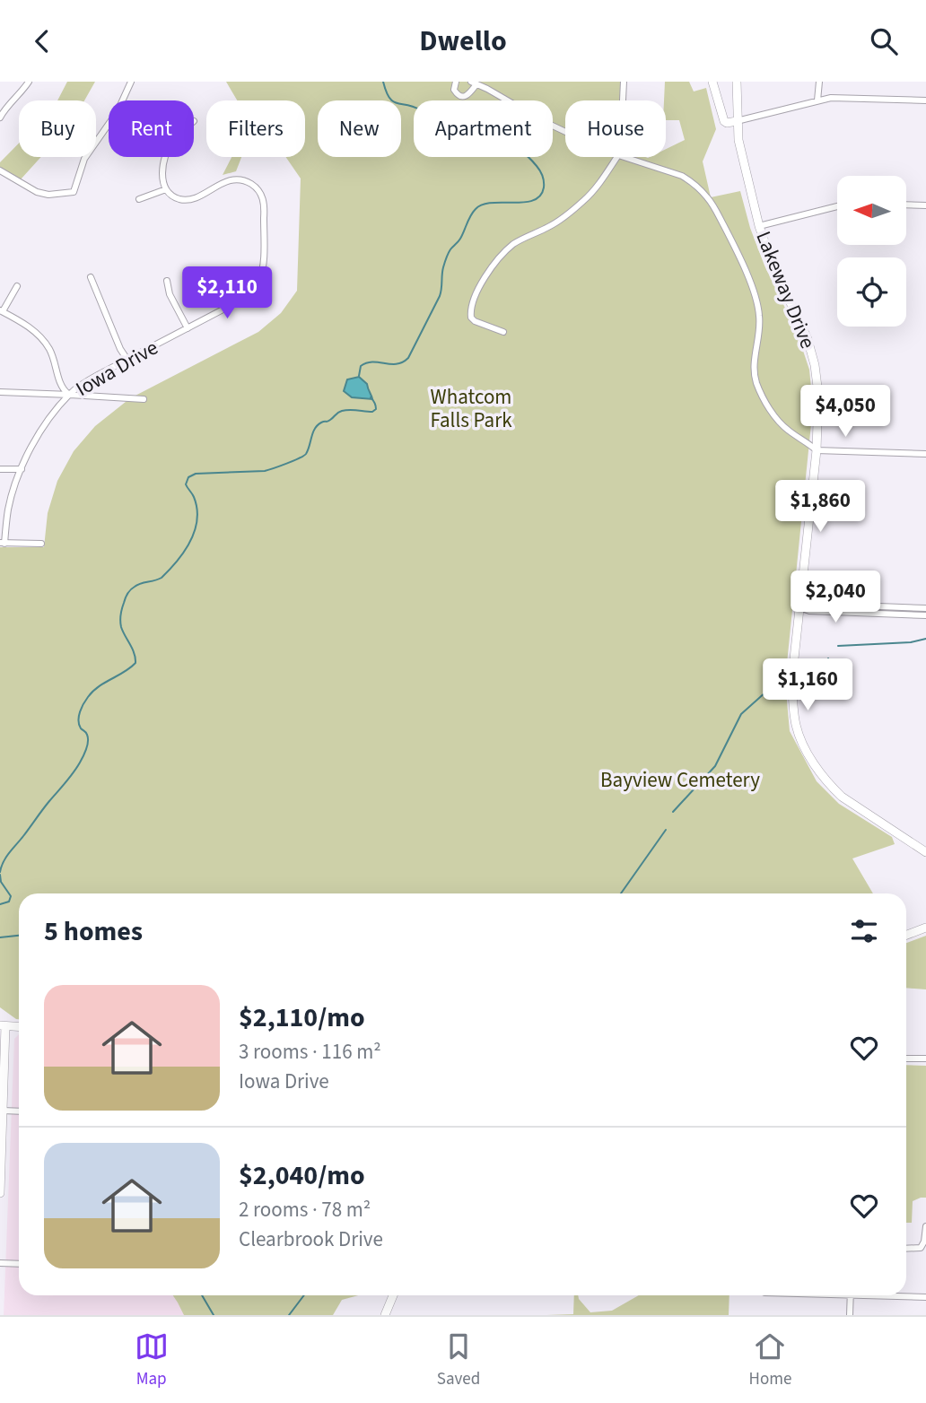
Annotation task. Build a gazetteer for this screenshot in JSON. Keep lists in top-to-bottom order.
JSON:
{
  "streets": {
    "main road": ["Lakeway Drive"],
    "street": ["Iowa Drive"]
  },
  "parks": ["Whatcom Falls Park", "Bayview Cemetery"],
  "north": "left",
  "page": {
    "header": "Dwello",
    "chip": [
      "Buy",
      "Rent",
      "Filters",
      "New",
      "Apartment",
      "House"
    ],
    "price": [
      "$2,110",
      "$4,050",
      "$1,860",
      "$2,040",
      "$1,160"
    ],
    "heading": "5 homes",
    "list": [
      {
        "name": "$2,110/mo",
        "note": "3 rooms · 116 m² · Iowa Drive"
      },
      {
        "name": "$2,040/mo",
        "note": "2 rooms · 78 m² · Clearbrook Drive"
      }
    ],
    "tabs": ["Map", "Saved", "Home"]
  }
}
